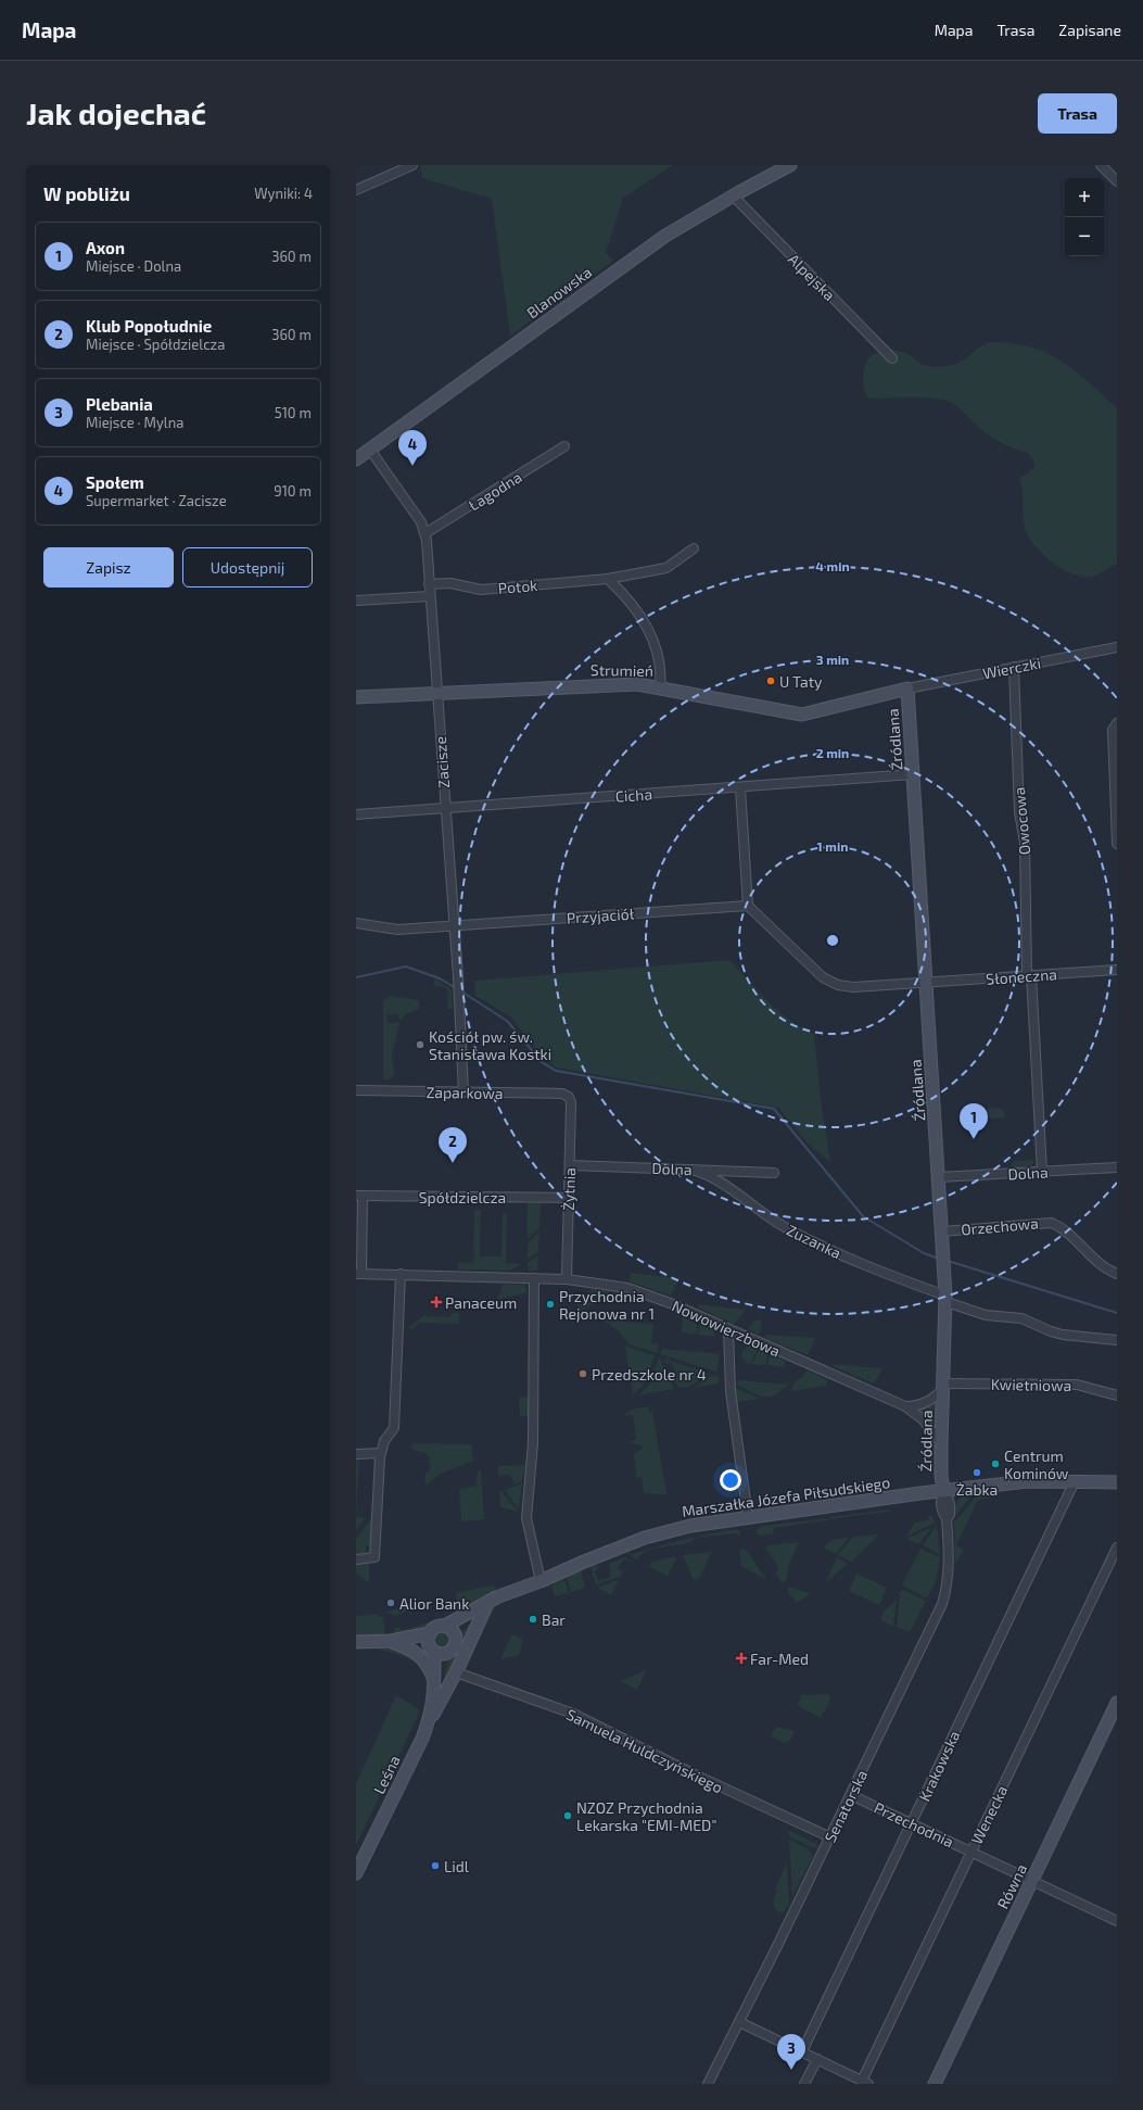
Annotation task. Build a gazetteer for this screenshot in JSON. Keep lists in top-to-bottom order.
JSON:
{
  "streets": {
    "street": [
      "Alpejska",
      "Blanowska",
      "Łagodna",
      "Potok",
      "Wierczki",
      "Strumień",
      "Źródlana",
      "Zacisze",
      "Cicha",
      "Owocowa",
      "Przyjaciół",
      "Słoneczna",
      "Zaparkowa",
      "Dolna",
      "Żytnia",
      "Spółdzielcza",
      "Orzechowa",
      "Zuzanka",
      "Nowowierzbowa",
      "Kwietniowa",
      "Marszałka Józefa Piłsudskiego",
      "Samuela Huldczyńskiego",
      "Krakowska",
      "Leśna",
      "Senatorska",
      "Wenecka",
      "Przechodnia",
      "Równa"
    ]
  },
  "crossings": [
    ["Alpejska", "Blanowska"],
    ["Blanowska", "Zacisze"],
    ["Łagodna", "Zacisze"],
    ["Potok", "Zacisze"],
    ["Wierczki", "Strumień"],
    ["Wierczki", "Źródlana"],
    ["Wierczki", "Owocowa"],
    ["Strumień", "Źródlana"],
    ["Strumień", "Zacisze"],
    ["Źródlana", "Cicha"],
    ["Źródlana", "Słoneczna"],
    ["Źródlana", "Dolna"],
    ["Źródlana", "Orzechowa"],
    ["Źródlana", "Zuzanka"],
    ["Źródlana", "Nowowierzbowa"],
    ["Źródlana", "Kwietniowa"],
    ["Źródlana", "Marszałka Józefa Piłsudskiego"],
    ["Źródlana", "Senatorska"],
    ["Zacisze", "Cicha"],
    ["Zacisze", "Przyjaciół"],
    ["Zacisze", "Zaparkowa"],
    ["Owocowa", "Słoneczna"],
    ["Owocowa", "Dolna"],
    ["Zaparkowa", "Żytnia"],
    ["Dolna", "Żytnia"],
    ["Dolna", "Zuzanka"],
    ["Żytnia", "Spółdzielcza"],
    ["Żytnia", "Nowowierzbowa"],
    ["Marszałka Józefa Piłsudskiego", "Krakowska"],
    ["Marszałka Józefa Piłsudskiego", "Leśna"],
    ["Marszałka Józefa Piłsudskiego", "Senatorska"],
    ["Samuela Huldczyńskiego", "Senatorska"],
    ["Krakowska", "Przechodnia"],
    ["Senatorska", "Przechodnia"],
    ["Wenecka", "Przechodnia"],
    ["Przechodnia", "Równa"]
  ],
  "places": {
    "other": [
      "U Taty",
      "Kościół pw. św. Stanisława Kostki",
      "Przychodnia Rejonowa nr 1",
      "Przedszkole nr 4",
      "Centrum Kominów",
      "Żabka",
      "Alior Bank",
      "Bar",
      "NZOZ Przychodnia Lekarska \"EMI-MED\"",
      "Lidl"
    ],
    "health": ["Panaceum", "Far-Med"]
  },
  "page": {
    "header": "Mapa",
    "nav": ["Mapa", "Trasa", "Zapisane"],
    "buttons": [
      "Trasa",
      ["Zapisz", "Udostępnij"]
    ],
    "title": "Jak dojechać",
    "heading": ["W pobliżu", "Wyniki: 4"],
    "map_buttons": ["+", "−"],
    "list": [
      {
        "mark": "1",
        "name": "Axon",
        "note": "Miejsce · Dolna",
        "value": "360 m"
      },
      {
        "mark": "2",
        "name": "Klub Popołudnie",
        "note": "Miejsce · Spółdzielcza",
        "value": "360 m"
      },
      {
        "mark": "3",
        "name": "Plebania",
        "note": "Miejsce · Mylna",
        "value": "510 m"
      },
      {
        "mark": "4",
        "name": "Społem",
        "note": "Supermarket · Zacisze",
        "value": "910 m"
      }
    ],
    "pins": [
      "4",
      "1",
      "2",
      "3"
    ]
  },
  "rings": [
    "4 min",
    "3 min",
    "2 min",
    "1 min"
  ]
}
